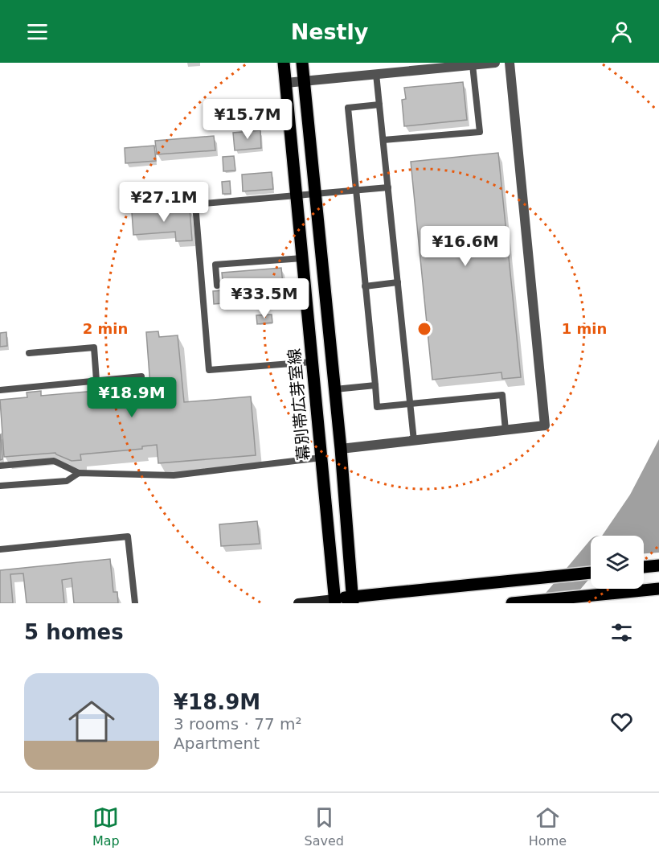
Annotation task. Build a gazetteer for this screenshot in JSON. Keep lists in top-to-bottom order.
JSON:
{
  "streets": {
    "main road": ["幕別帯広芽室線"]
  },
  "page": {
    "header": "Nestly",
    "price": [
      "¥15.7M",
      "¥27.1M",
      "¥16.6M",
      "¥33.5M",
      "¥18.9M"
    ],
    "heading": "5 homes",
    "list": [
      {
        "name": "¥18.9M",
        "note": "3 rooms · 77 m² · Apartment"
      }
    ],
    "tabs": ["Map", "Saved", "Home"]
  },
  "rings": ["1 min", "2 min"]
}
